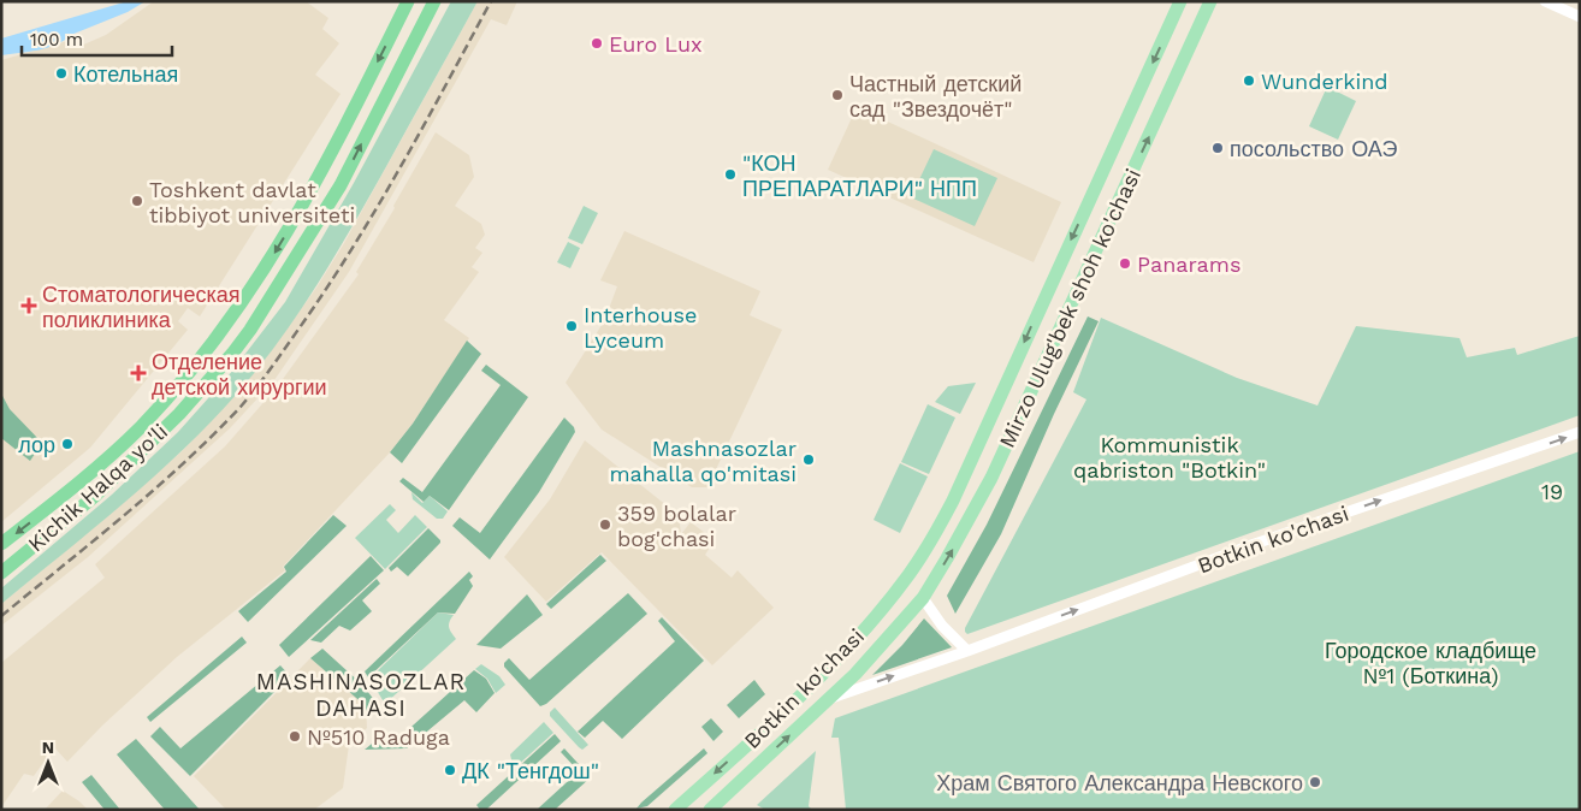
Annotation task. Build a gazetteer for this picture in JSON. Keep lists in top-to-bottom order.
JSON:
{
  "streets": {
    "highway": ["Kichik Halqa yo'li"],
    "main road": ["Mirzo Ulug'bek shoh ko'chasi", "Botkin ko'chasi"]
  },
  "crossings": [
    ["Mirzo Ulug'bek shoh ko'chasi", "Botkin ko'chasi"]
  ],
  "districts": ["MASHINASOZLAR DAHASI"],
  "parks": ["Kommunistik qabriston \"Botkin\"", "19", "Городское кладбище №1 (Боткина)"],
  "places": {
    "other": [
      "Euro Lux",
      "Котельная",
      "Wunderkind",
      "Частный детский сад \"Звездочёт\"",
      "посольство ОАЭ",
      "\"КОН ПРЕПАРАТЛАРИ\" НПП",
      "Toshkent davlat tibbiyot universiteti",
      "Panarams",
      "Interhouse Lyceum",
      "лор",
      "Mashnasozlar mahalla qo'mitasi",
      "359 bolalar bog'chasi",
      "№510 Raduga",
      "ДК \"Тенгдош\"",
      "Храм Святого Александра Невского"
    ],
    "health": ["Стоматологическая поликлиника", "Отделение детской хирургии"]
  },
  "scale_bar": "100 m",
  "north": "top"
}
